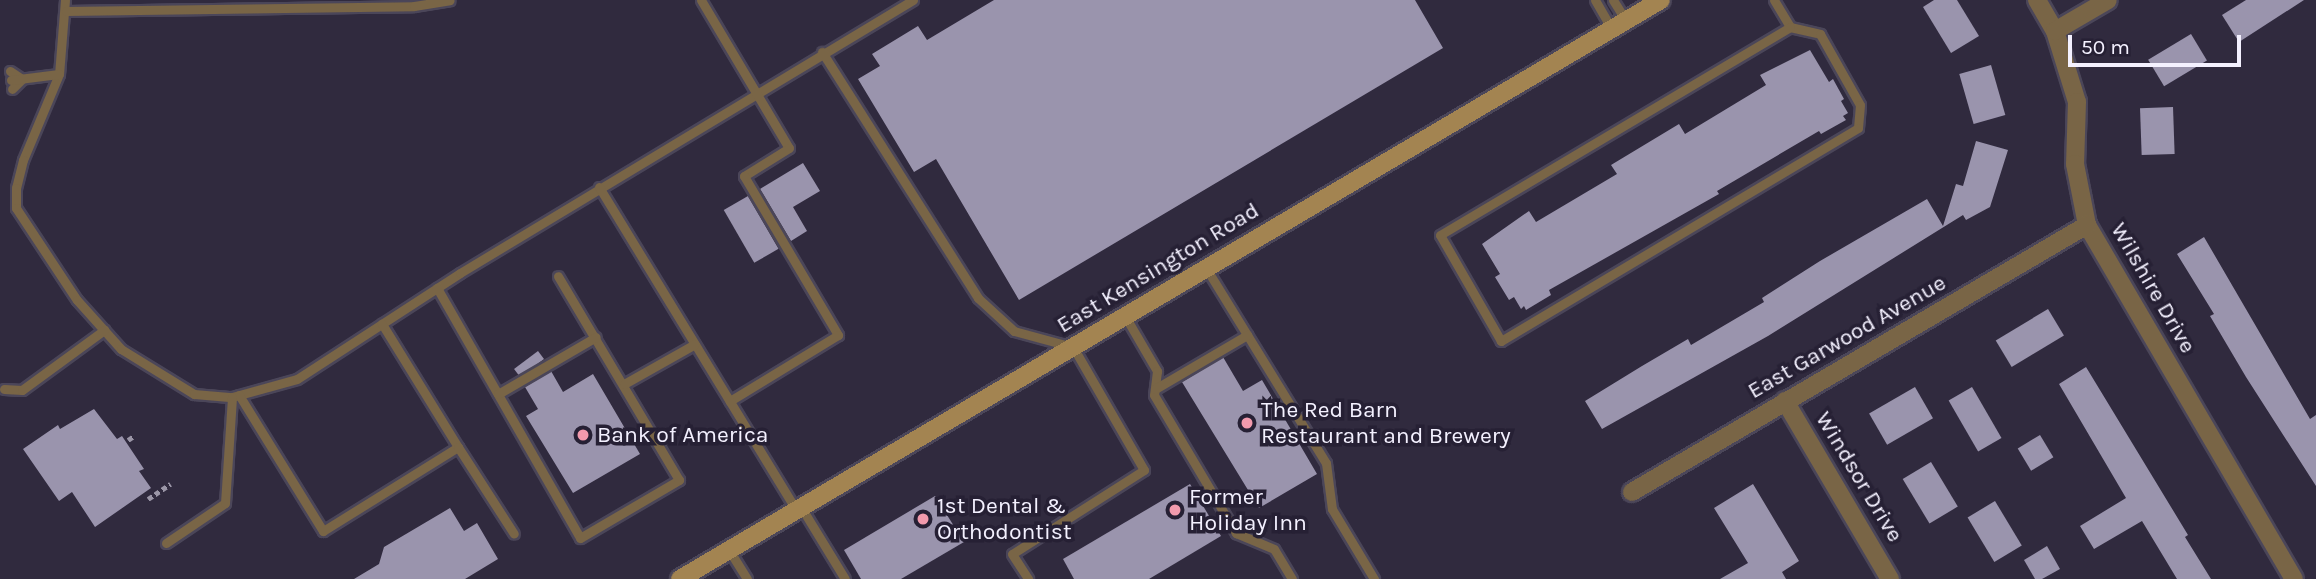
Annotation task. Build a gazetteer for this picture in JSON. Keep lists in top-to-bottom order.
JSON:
{
  "streets": {
    "main road": ["East Kensington Road"],
    "street": ["Wilshire Drive", "East Garwood Avenue", "Windsor Drive"]
  },
  "crossings": [
    ["Wilshire Drive", "East Garwood Avenue"],
    ["East Garwood Avenue", "Windsor Drive"]
  ],
  "places": [
    "The Red Barn Restaurant and Brewery",
    "Bank of America",
    "Former Holiday Inn",
    "1st Dental & Orthodontist"
  ],
  "scale_bar": "50 m"
}
